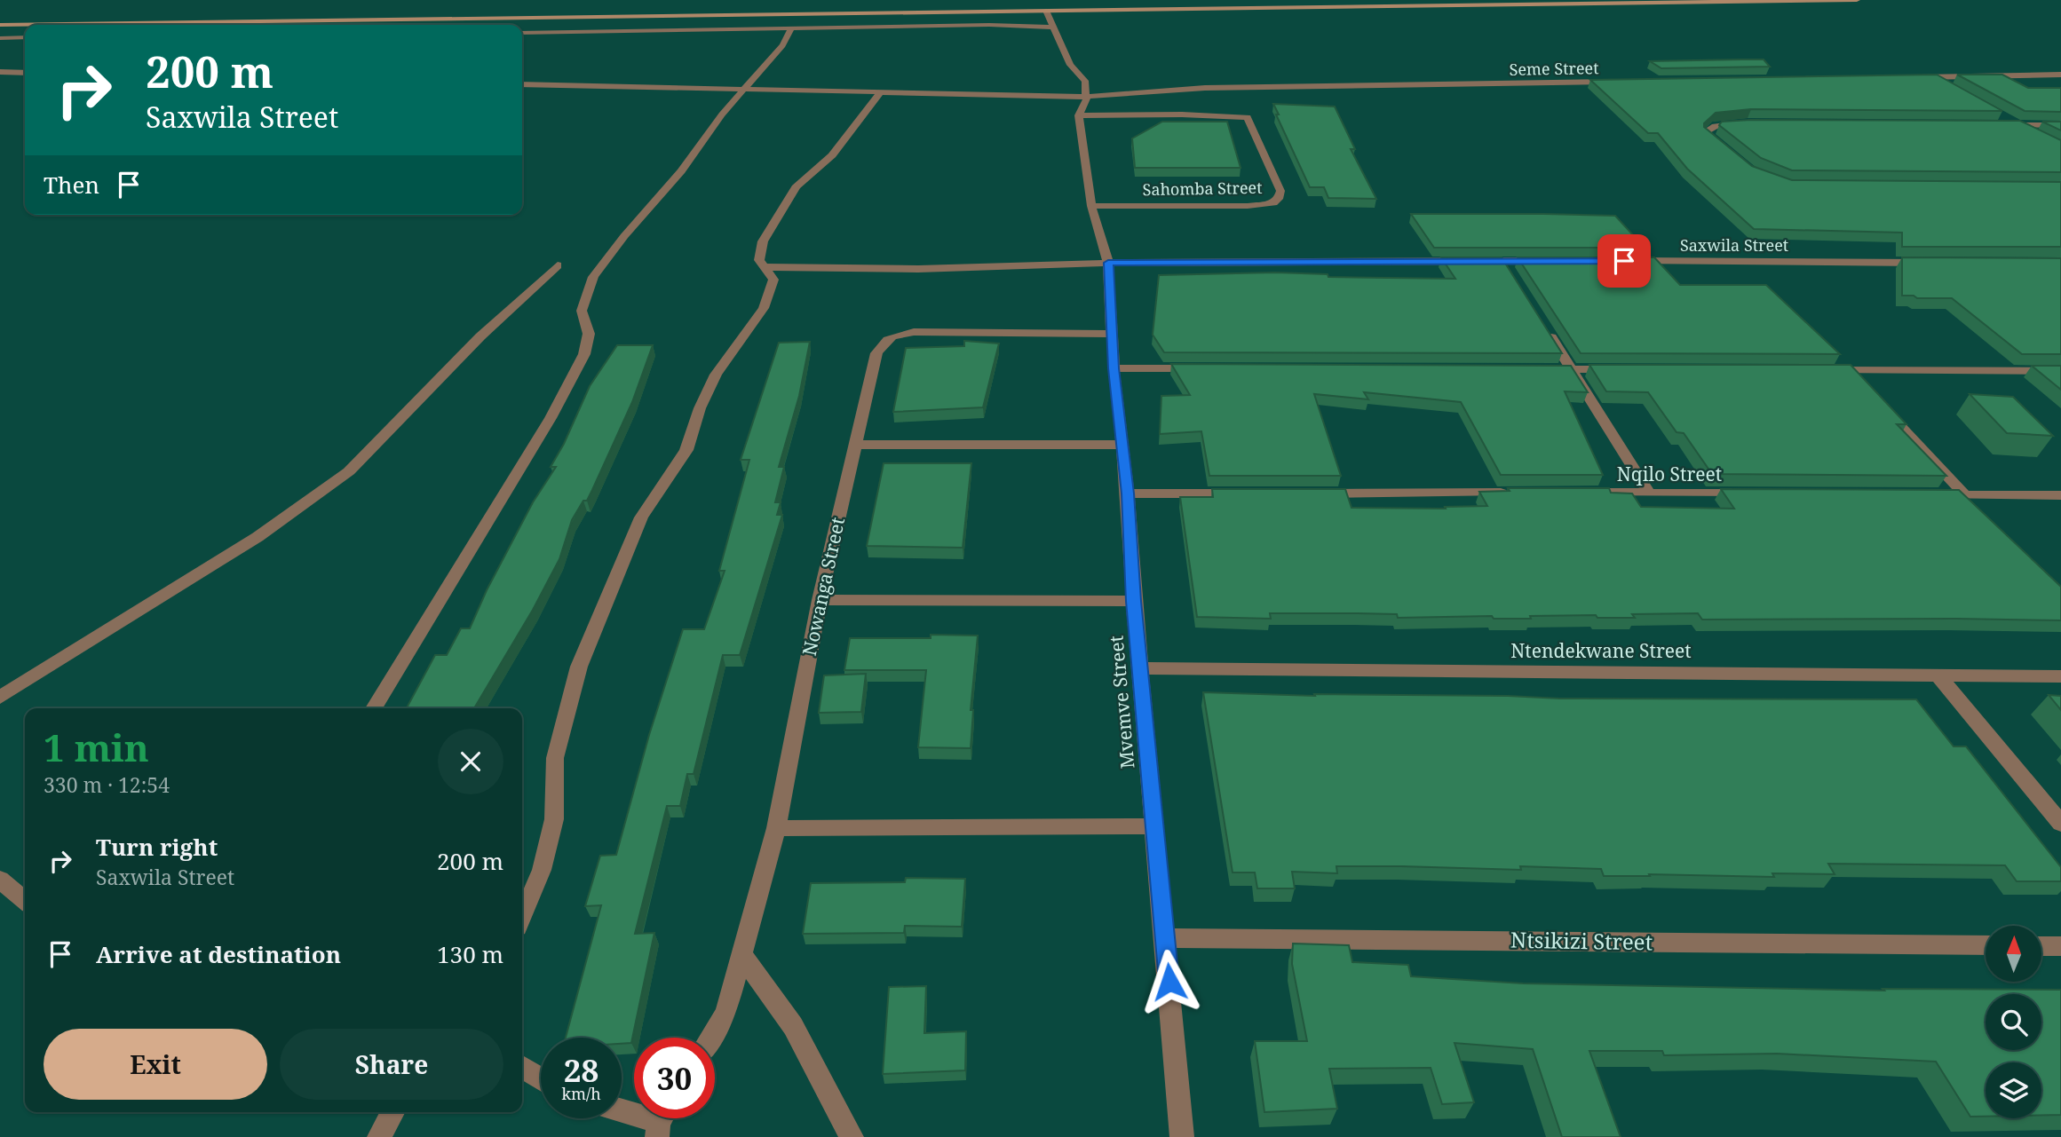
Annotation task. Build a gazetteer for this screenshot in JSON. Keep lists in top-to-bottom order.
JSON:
{
  "streets": {
    "street": [
      "Seme Street",
      "Sahomba Street",
      "Saxwila Street",
      "Nqilo Street",
      "Nowanga Street",
      "Ntendekwane Street",
      "Mvemve Street",
      "Ntsikizi Street"
    ]
  },
  "crossings": [
    ["Nowanga Street", "Mvemve Street"],
    ["Ntendekwane Street", "Mvemve Street"],
    ["Mvemve Street", "Ntsikizi Street"]
  ],
  "north": "top",
  "page": {
    "turn": ["200 m", "Saxwila Street"],
    "then": "Then",
    "heading": ["1 min", "330 m · 12:54"],
    "list": [
      {
        "name": "Turn right",
        "note": "Saxwila Street",
        "value": "200 m"
      },
      {
        "name": "Arrive at destination",
        "value": "130 m"
      }
    ],
    "buttons": ["Exit", "Share"],
    "speed": "28 km/h",
    "limit": "30"
  }
}
